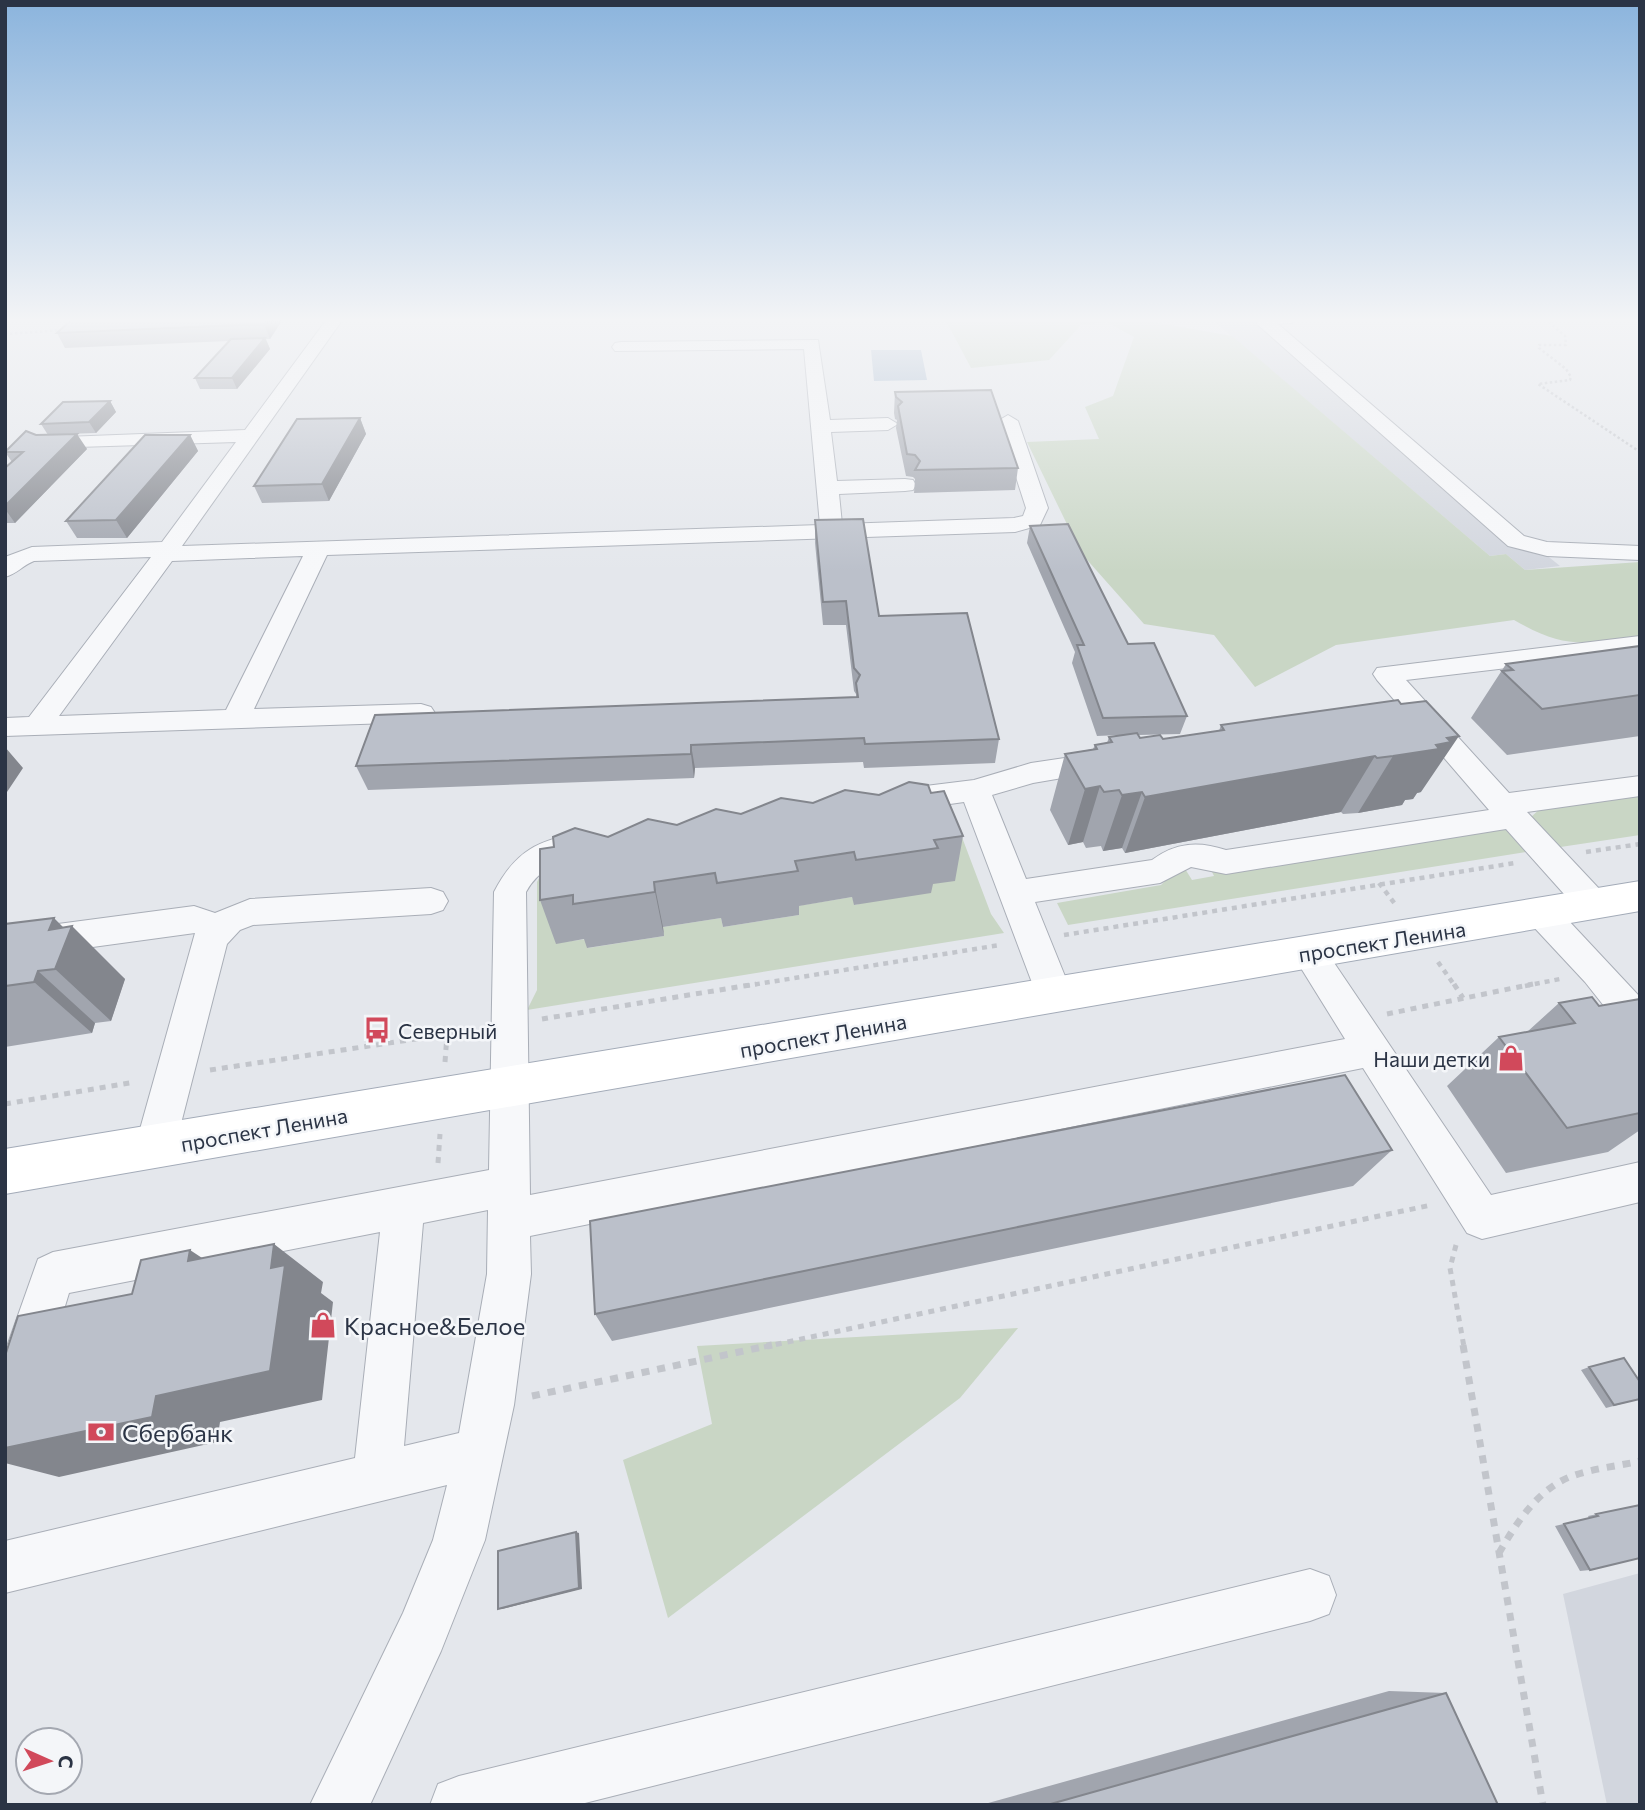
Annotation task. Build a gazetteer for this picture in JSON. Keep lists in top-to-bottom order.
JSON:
{
  "streets": {
    "main road": ["проспект Ленина"]
  },
  "places": {
    "bus stop": ["Северный"],
    "shop": ["Наши детки", "Красное&Белое"],
    "bank": ["Сбербанк"]
  },
  "north": "right"
}
